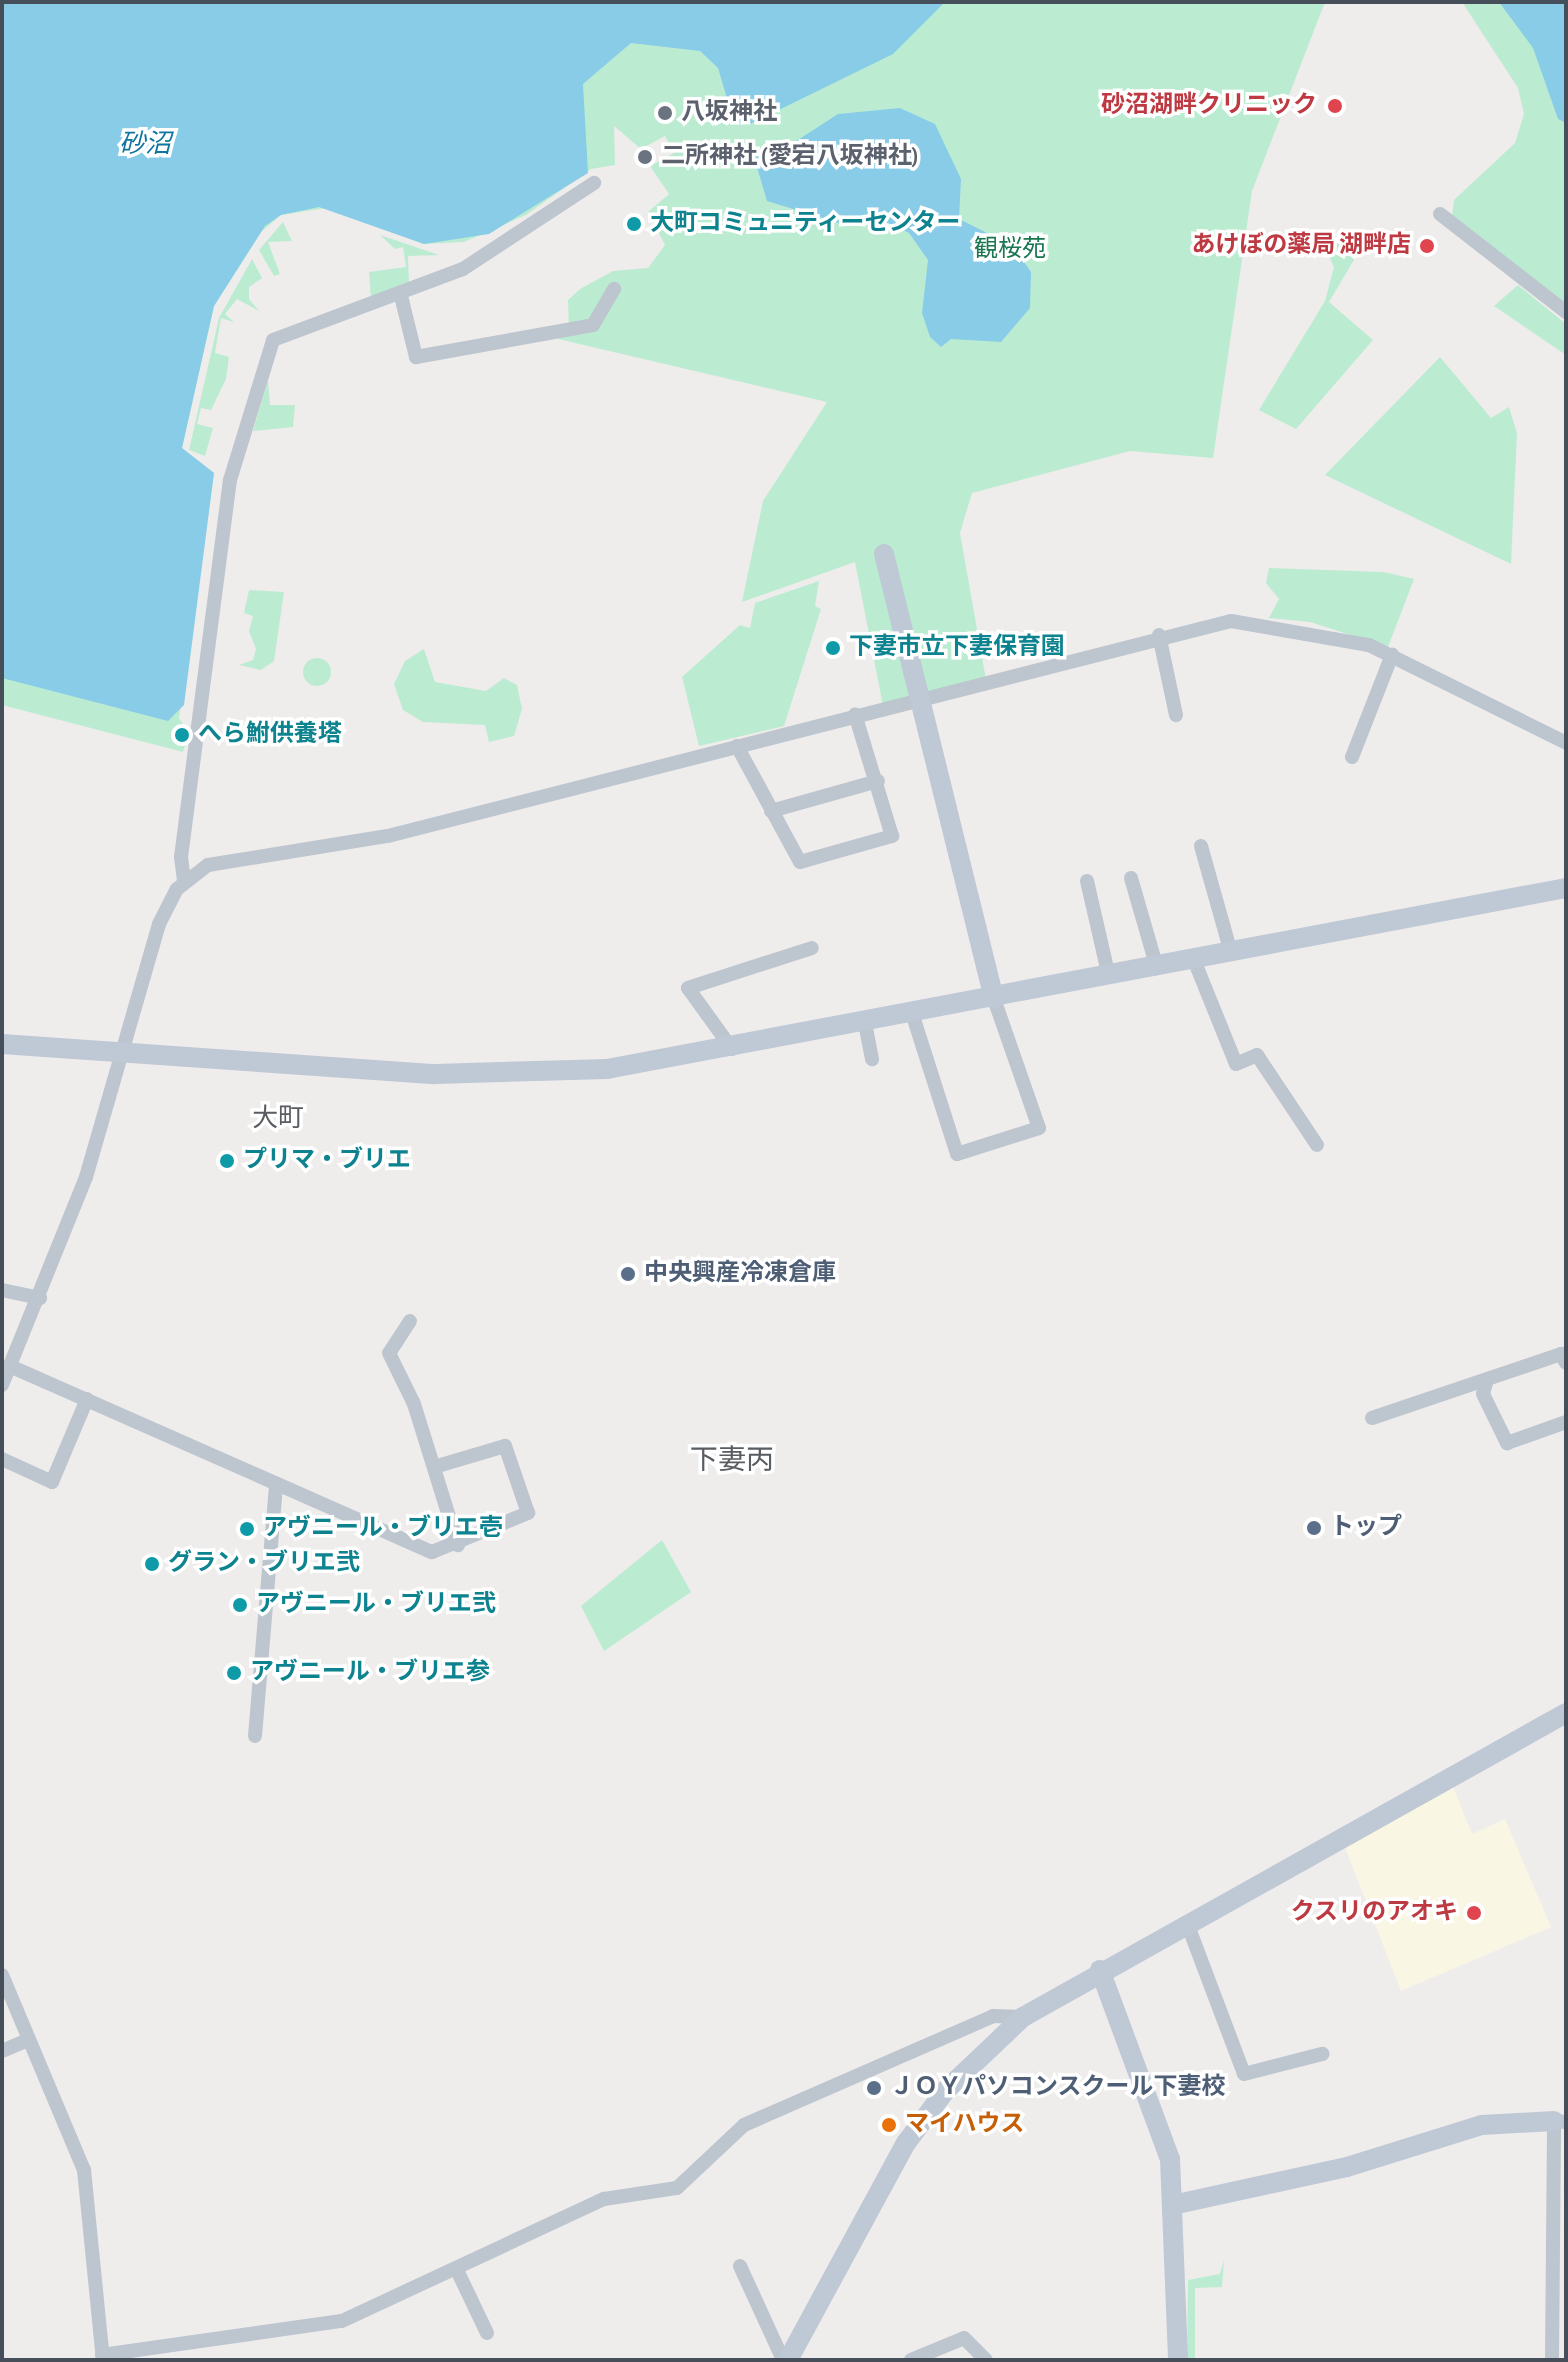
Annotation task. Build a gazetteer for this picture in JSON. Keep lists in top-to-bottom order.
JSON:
{
  "districts": ["大町", "下妻丙"],
  "water": ["砂沼"],
  "parks": ["観桜苑"],
  "places": [
    "砂沼湖畔クリニック",
    "八坂神社",
    "二所神社 (愛宕八坂神社)",
    "大町コミュニティーセンター",
    "あけぼの薬局 湖畔店",
    "下妻市立下妻保育園",
    "へら鮒供養塔",
    "プリマ・ブリエ",
    "中央興産冷凍倉庫",
    "トップ",
    "アヴニール・ブリエ壱",
    "グラン・ブリエ弐",
    "アヴニール・ブリエ弐",
    "アヴニール・ブリエ参",
    "クスリのアオキ",
    "ＪＯＹパソコンスクール下妻校",
    "マイハウス"
  ]
}
